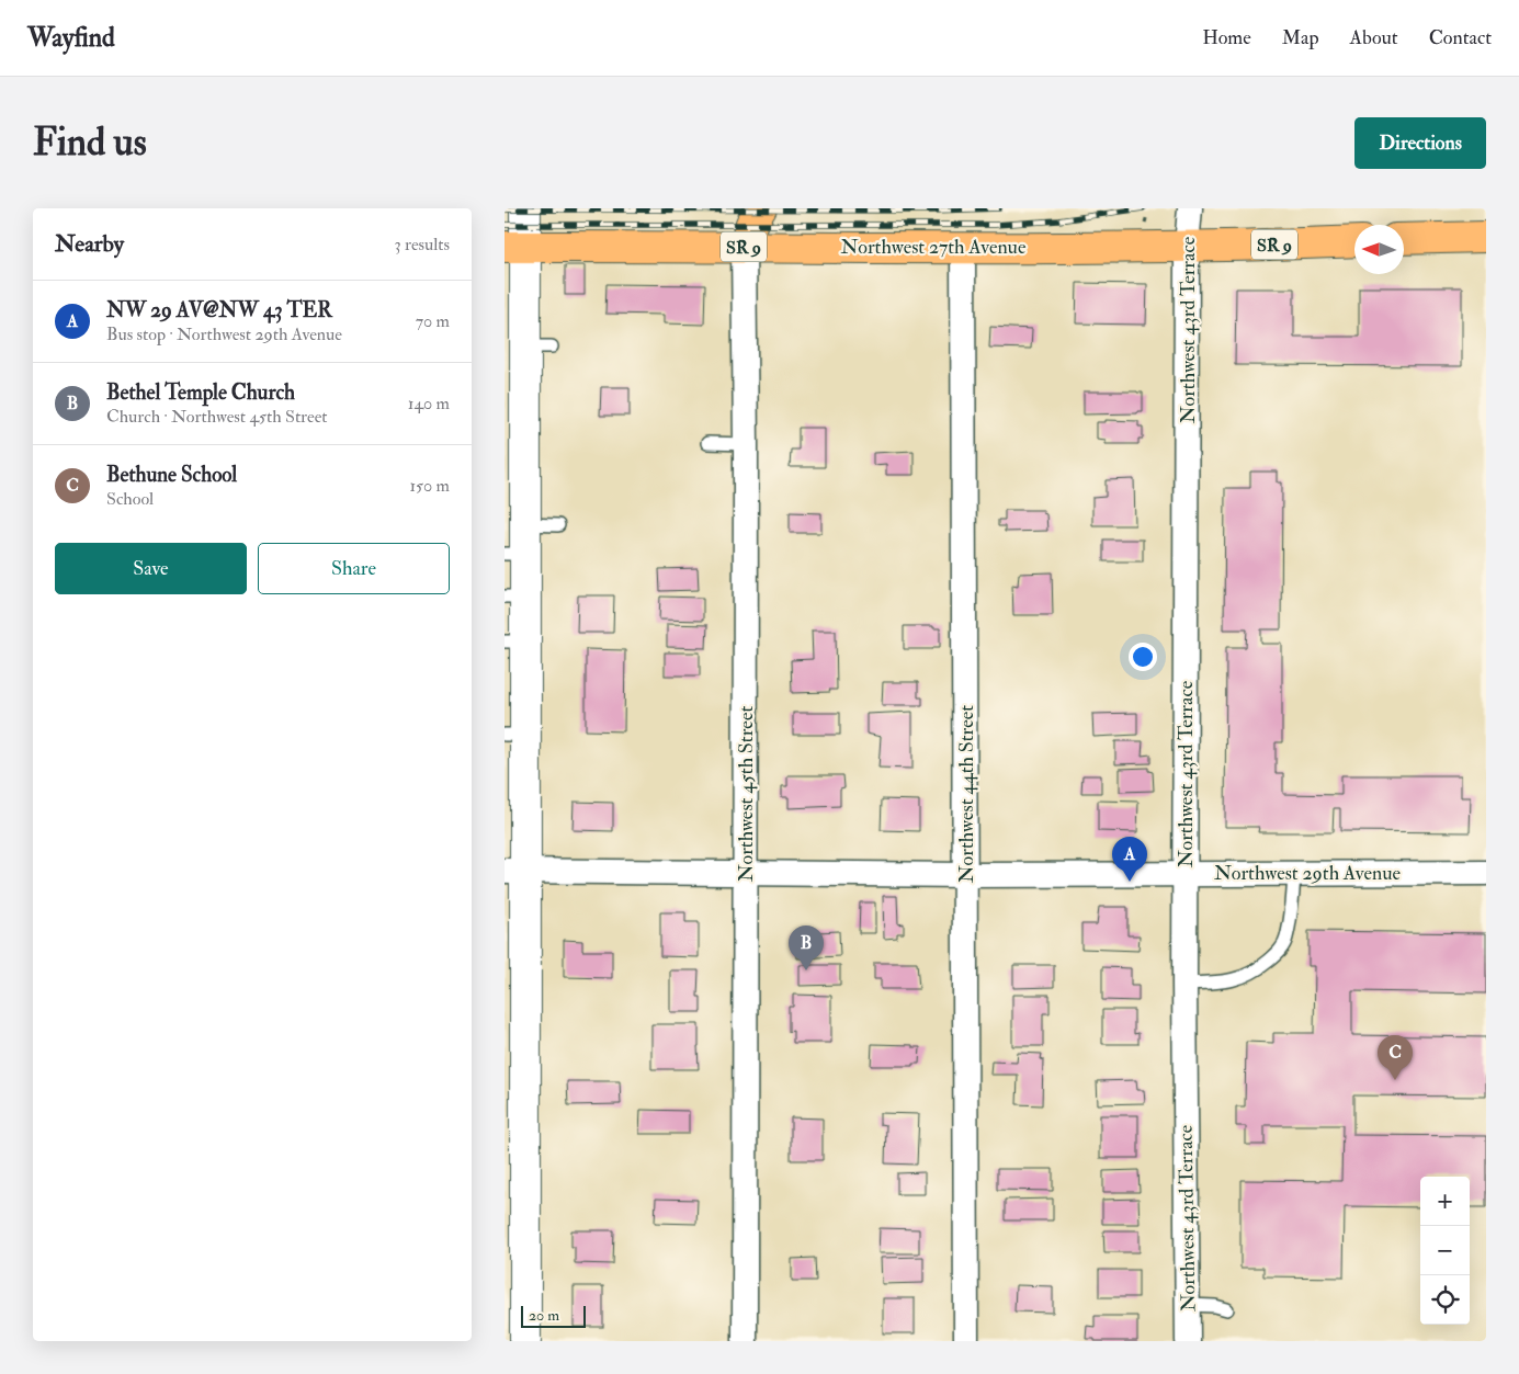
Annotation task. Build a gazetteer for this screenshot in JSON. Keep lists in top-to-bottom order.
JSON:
{
  "streets": {
    "main road": ["SR 9", "Northwest 27th Avenue"],
    "street": [
      "Northwest 43rd Terrace",
      "Northwest 45th Street",
      "Northwest 44th Street",
      "Northwest 29th Avenue"
    ]
  },
  "crossings": [
    ["Northwest 27th Avenue", "Northwest 43rd Terrace"],
    ["Northwest 27th Avenue", "Northwest 45th Street"],
    ["Northwest 27th Avenue", "Northwest 44th Street"],
    ["Northwest 43rd Terrace", "Northwest 29th Avenue"],
    ["Northwest 45th Street", "Northwest 29th Avenue"],
    ["Northwest 44th Street", "Northwest 29th Avenue"]
  ],
  "scale_bar": "20 m",
  "north": "left",
  "page": {
    "header": "Wayfind",
    "nav": [
      "Home",
      "Map",
      "About",
      "Contact"
    ],
    "buttons": [
      "Directions",
      ["Save", "Share"]
    ],
    "title": "Find us",
    "heading": ["Nearby", "3 results"],
    "list": [
      {
        "mark": "A",
        "name": "NW 29 AV@NW 43 TER",
        "note": "Bus stop · Northwest 29th Avenue",
        "value": "70 m"
      },
      {
        "mark": "B",
        "name": "Bethel Temple Church",
        "note": "Church · Northwest 45th Street",
        "value": "140 m"
      },
      {
        "mark": "C",
        "name": "Bethune School",
        "note": "School",
        "value": "150 m"
      }
    ],
    "pins": ["A", "B", "C"],
    "map_buttons": ["+", "−"],
    "scale": "20 m"
  }
}
